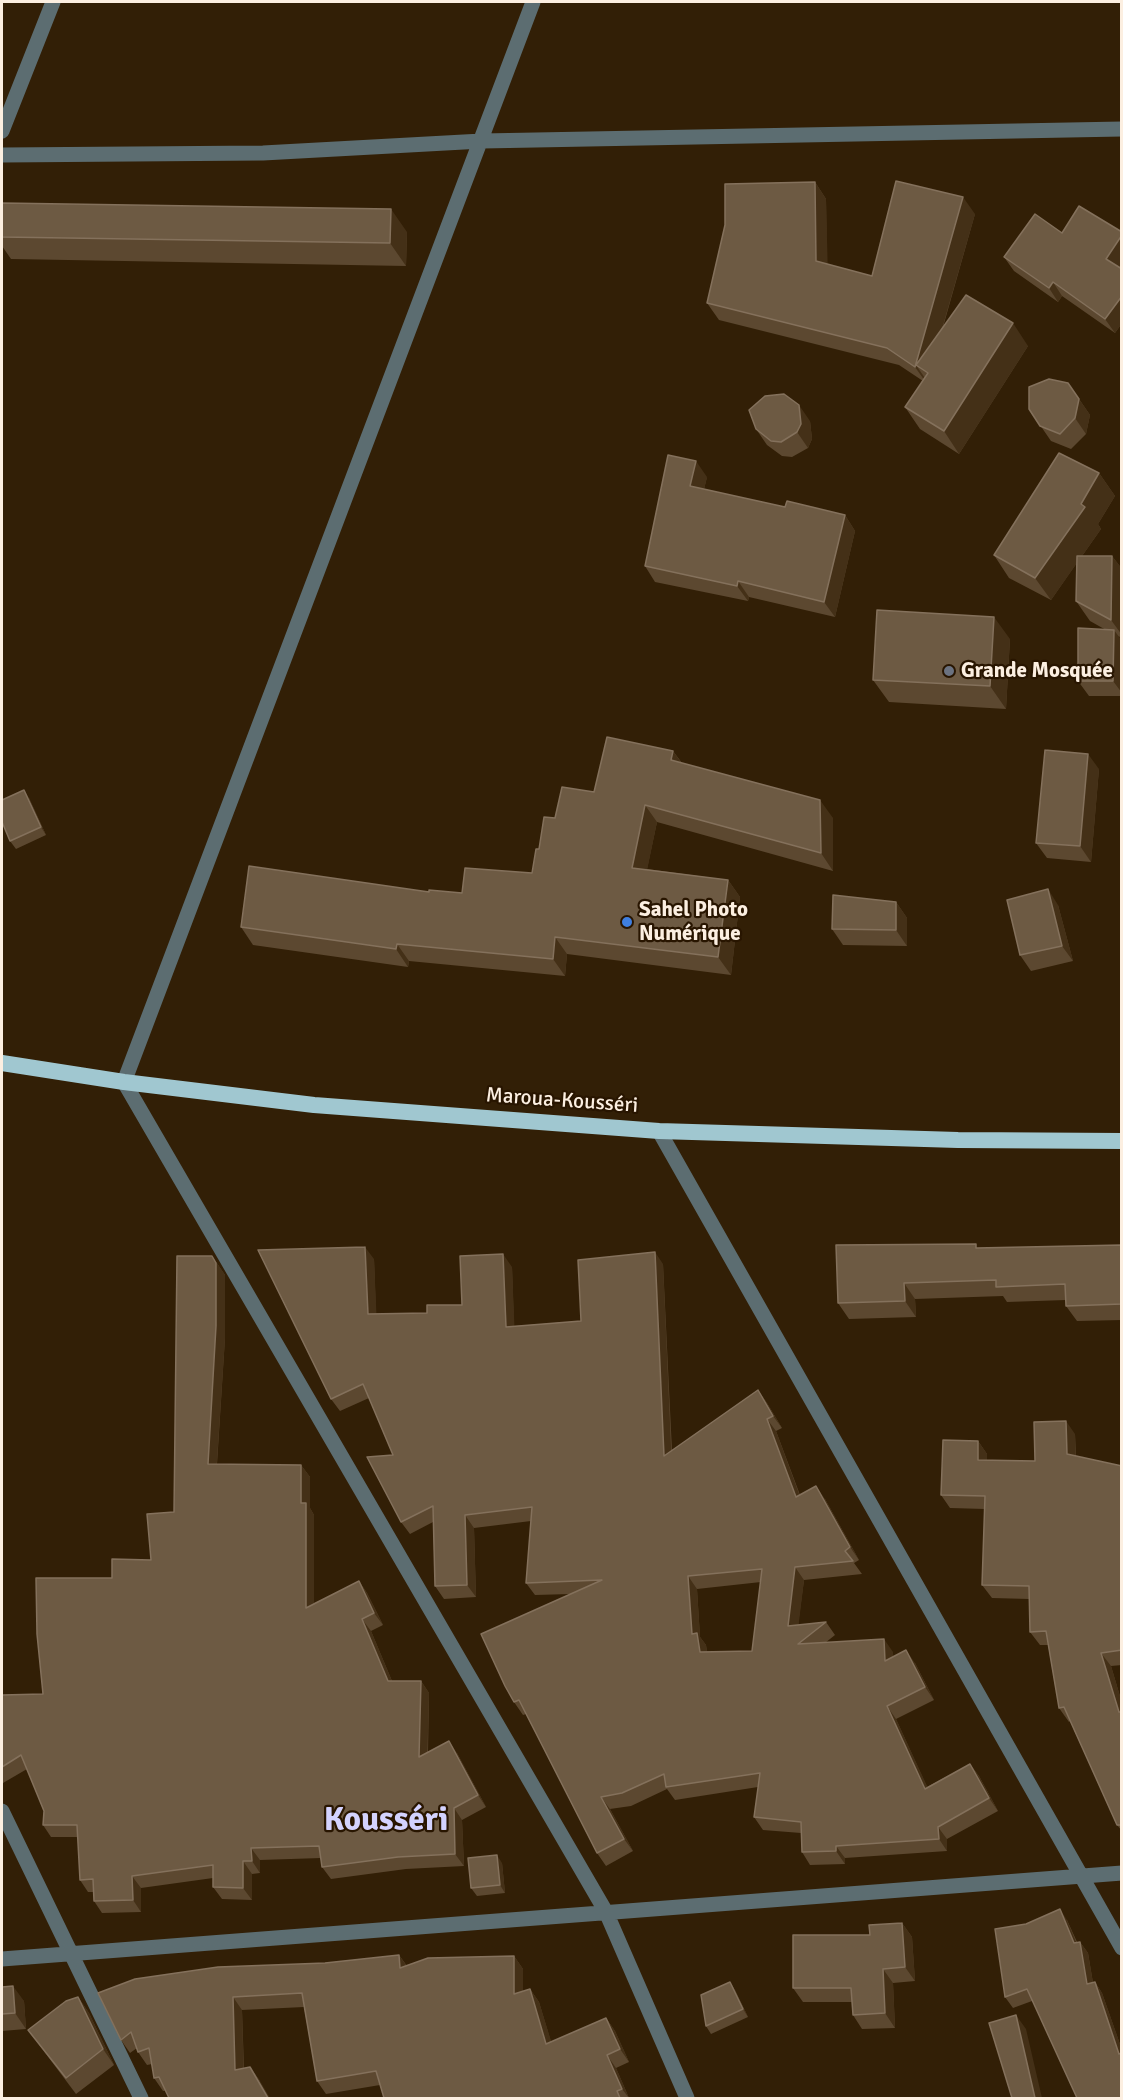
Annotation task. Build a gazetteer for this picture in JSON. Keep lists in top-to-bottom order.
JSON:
{
  "streets": {
    "highway": ["Maroua-Kousséri"]
  },
  "districts": ["Kousséri"],
  "places": ["Grande Mosquée", "Sahel Photo Numérique"]
}
